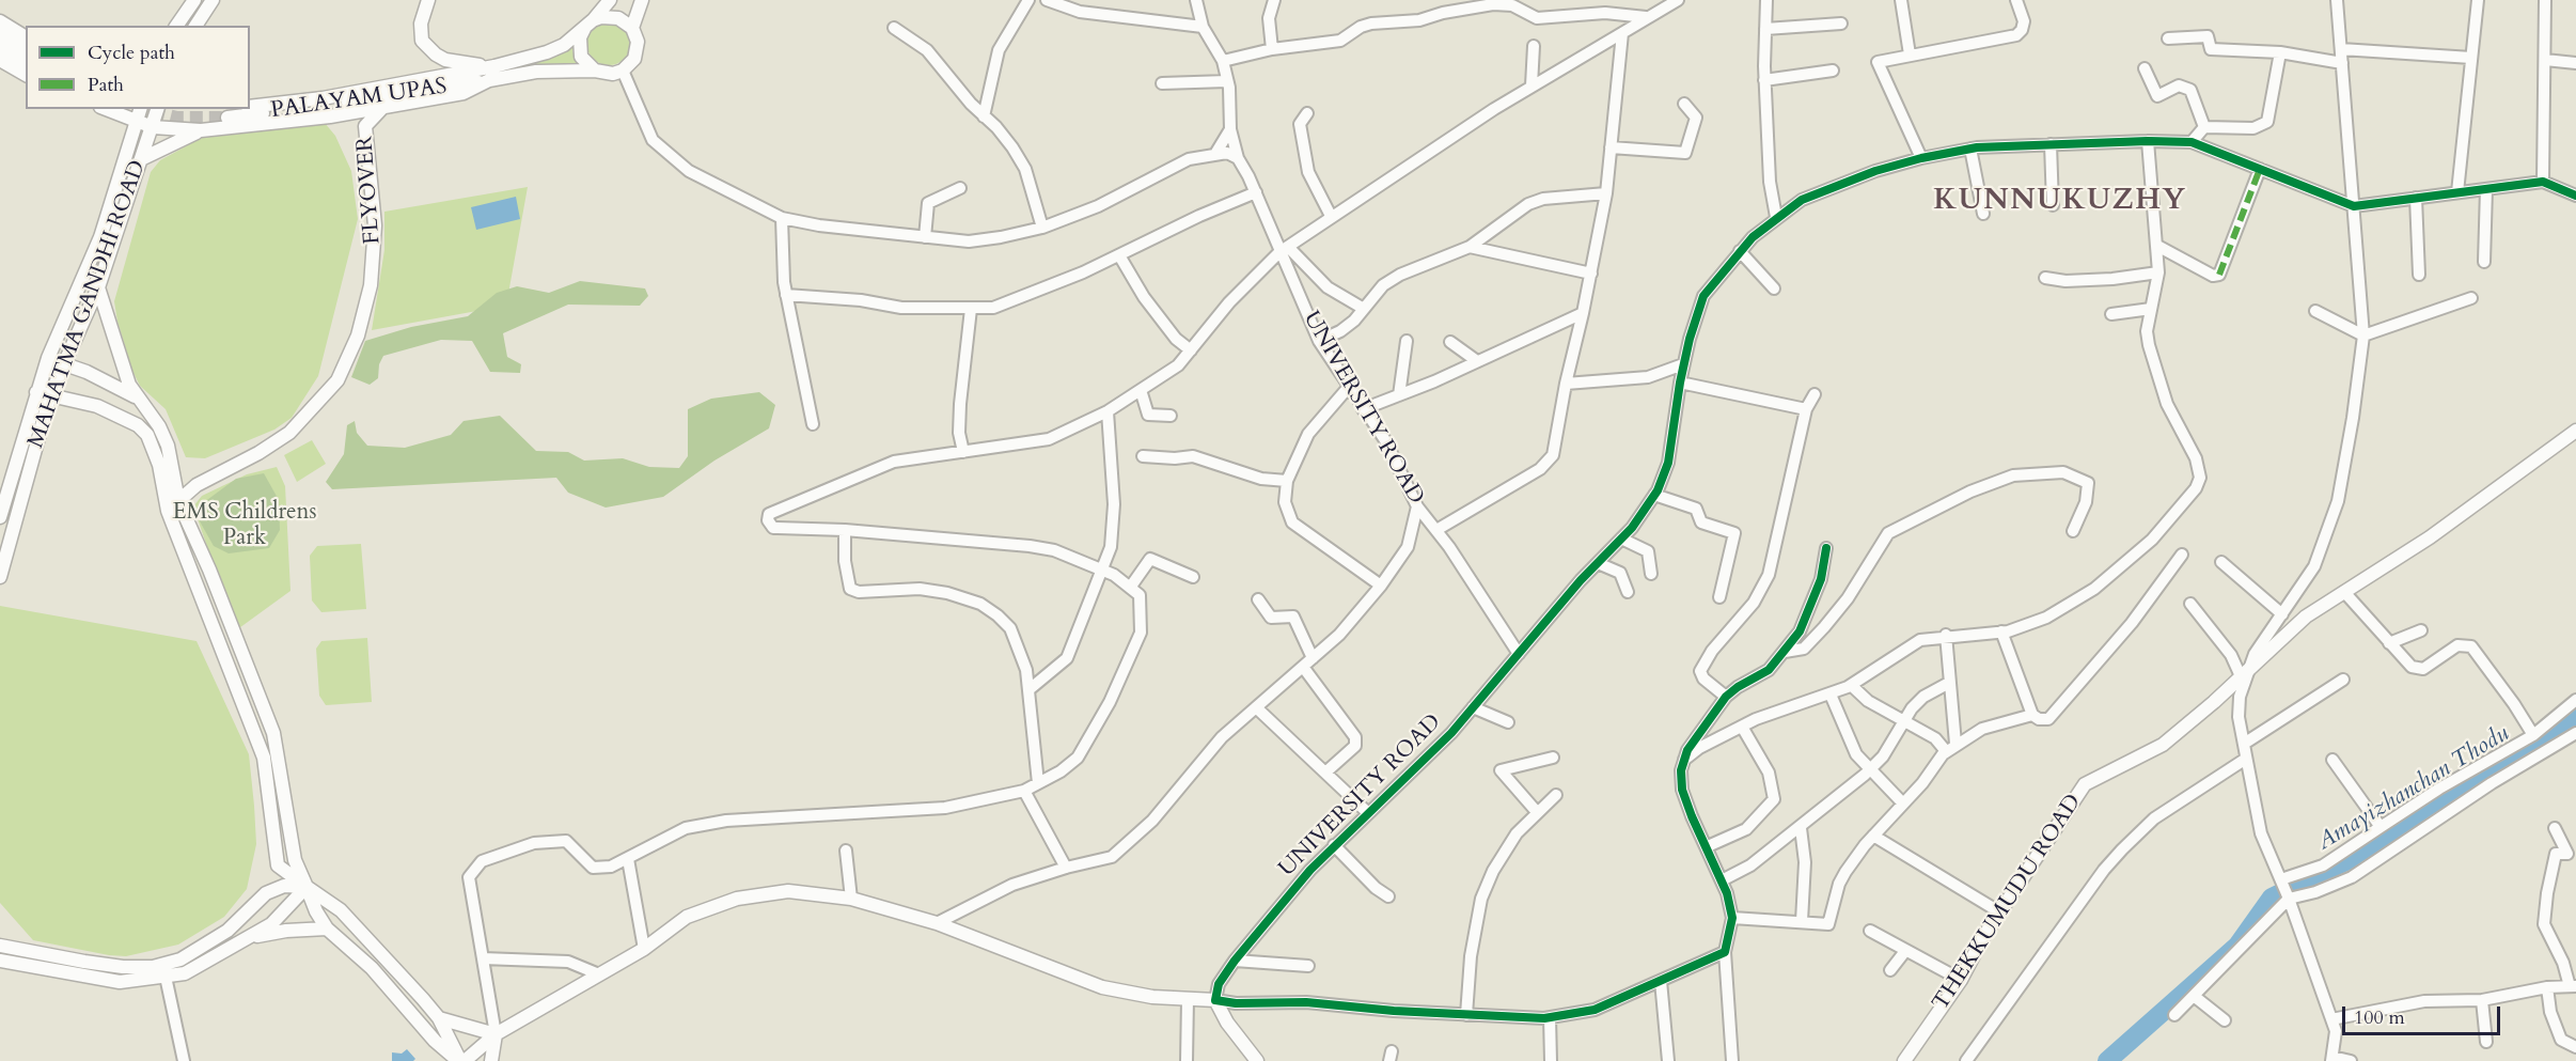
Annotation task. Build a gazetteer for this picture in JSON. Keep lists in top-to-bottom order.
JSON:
{
  "streets": {
    "main road": [
      "PALAYAM UPAS",
      "FLYOVER",
      "MAHATMA GANDHI ROAD",
      "THEKKUMUDU ROAD"
    ],
    "street": ["UNIVERSITY ROAD"]
  },
  "districts": ["KUNNUKUZHY"],
  "water": ["Amayizhanchan Thodu"],
  "parks": ["EMS Childrens Park"],
  "legend": ["Cycle path", "Path"],
  "scale_bar": "100 m"
}
